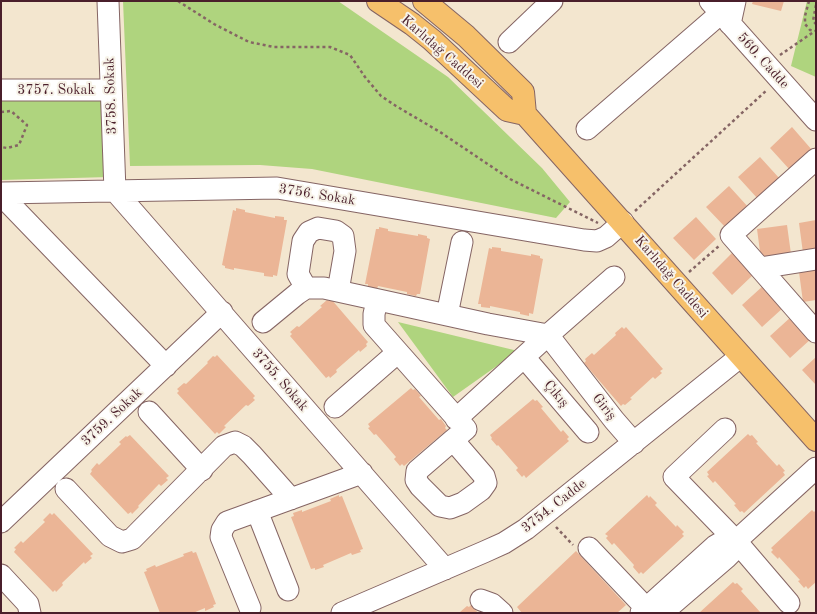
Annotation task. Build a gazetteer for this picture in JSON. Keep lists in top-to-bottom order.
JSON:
{
  "streets": {
    "main road": ["Karlıdağ Caddesi"],
    "street": [
      "560. Cadde",
      "3757. Sokak",
      "3758. Sokak",
      "3756. Sokak",
      "3755. Sokak",
      "Çıkış",
      "Giriş",
      "3759. Sokak",
      "3754. Cadde"
    ]
  },
  "crossings": [
    ["Karlıdağ Caddesi", "3756. Sokak"],
    ["Karlıdağ Caddesi", "3754. Cadde"],
    ["3757. Sokak", "3758. Sokak"],
    ["3758. Sokak", "3756. Sokak"],
    ["3758. Sokak", "3755. Sokak"],
    ["3756. Sokak", "3755. Sokak"],
    ["3755. Sokak", "3759. Sokak"],
    ["3755. Sokak", "3754. Cadde"],
    ["Giriş", "3754. Cadde"]
  ]
}
